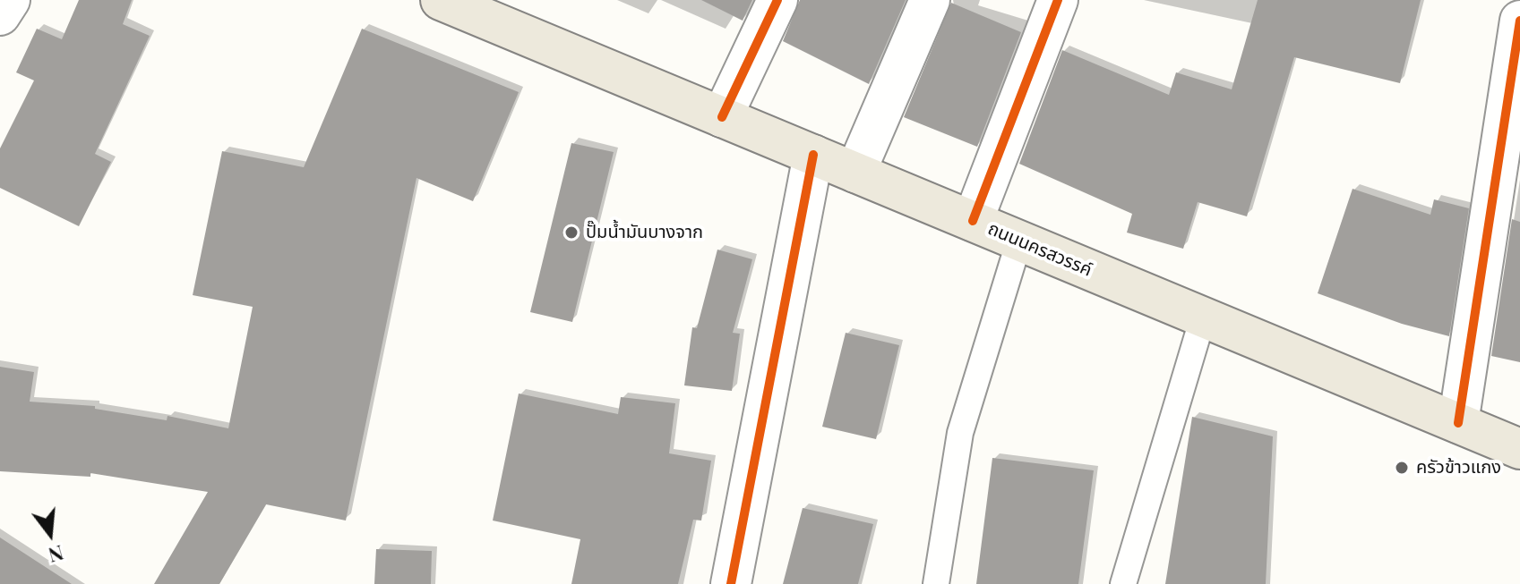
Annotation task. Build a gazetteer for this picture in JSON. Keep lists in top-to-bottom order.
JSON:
{
  "streets": {
    "main road": ["ถนนนครสวรรค์"]
  },
  "places": ["ปั๊มน้ำมันบางจาก", "ครัวข้าวแกง"],
  "north": "bottom"
}
